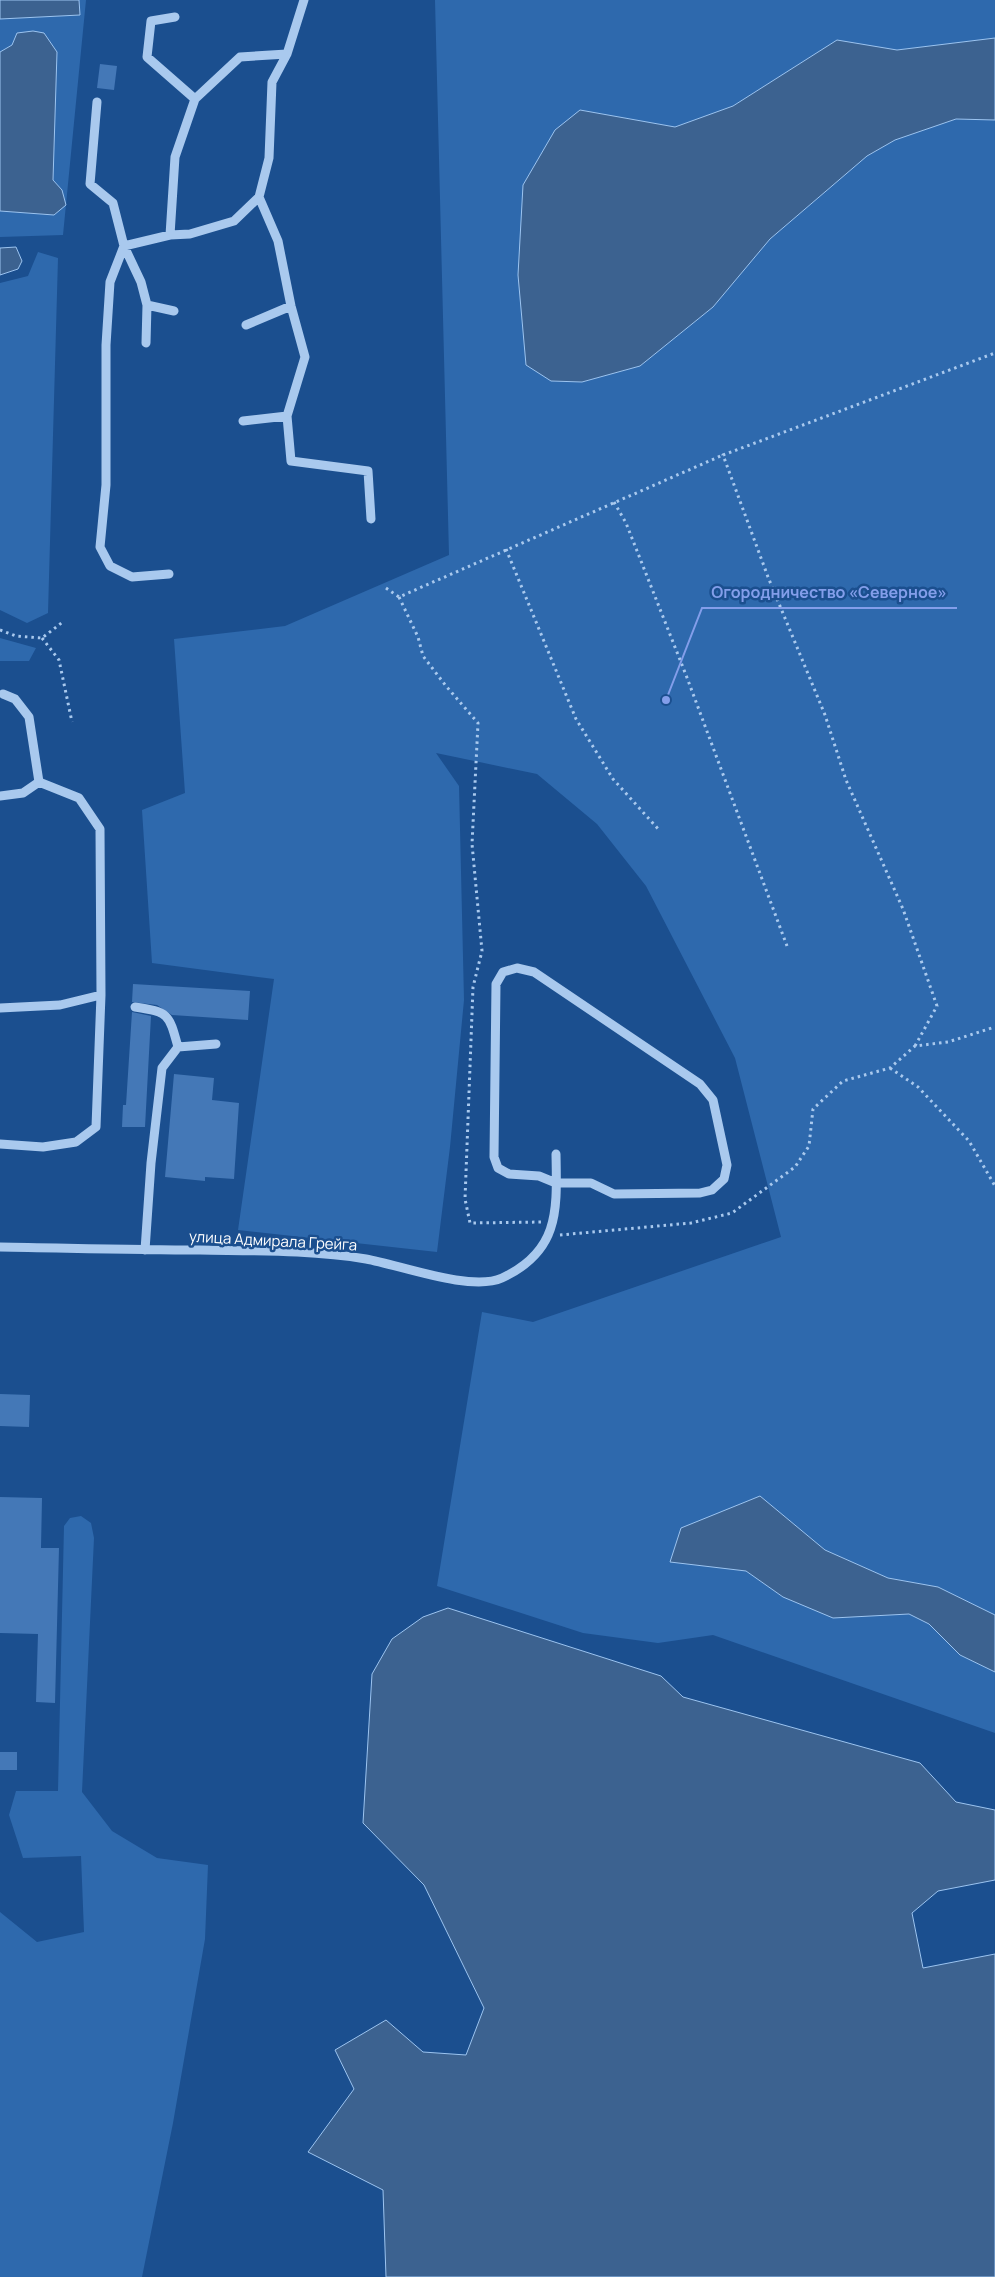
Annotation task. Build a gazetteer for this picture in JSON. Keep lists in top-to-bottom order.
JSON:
{
  "streets": {
    "street": ["улица Адмирала Грейга"]
  },
  "places": ["Огородничество «Северное»"]
}
